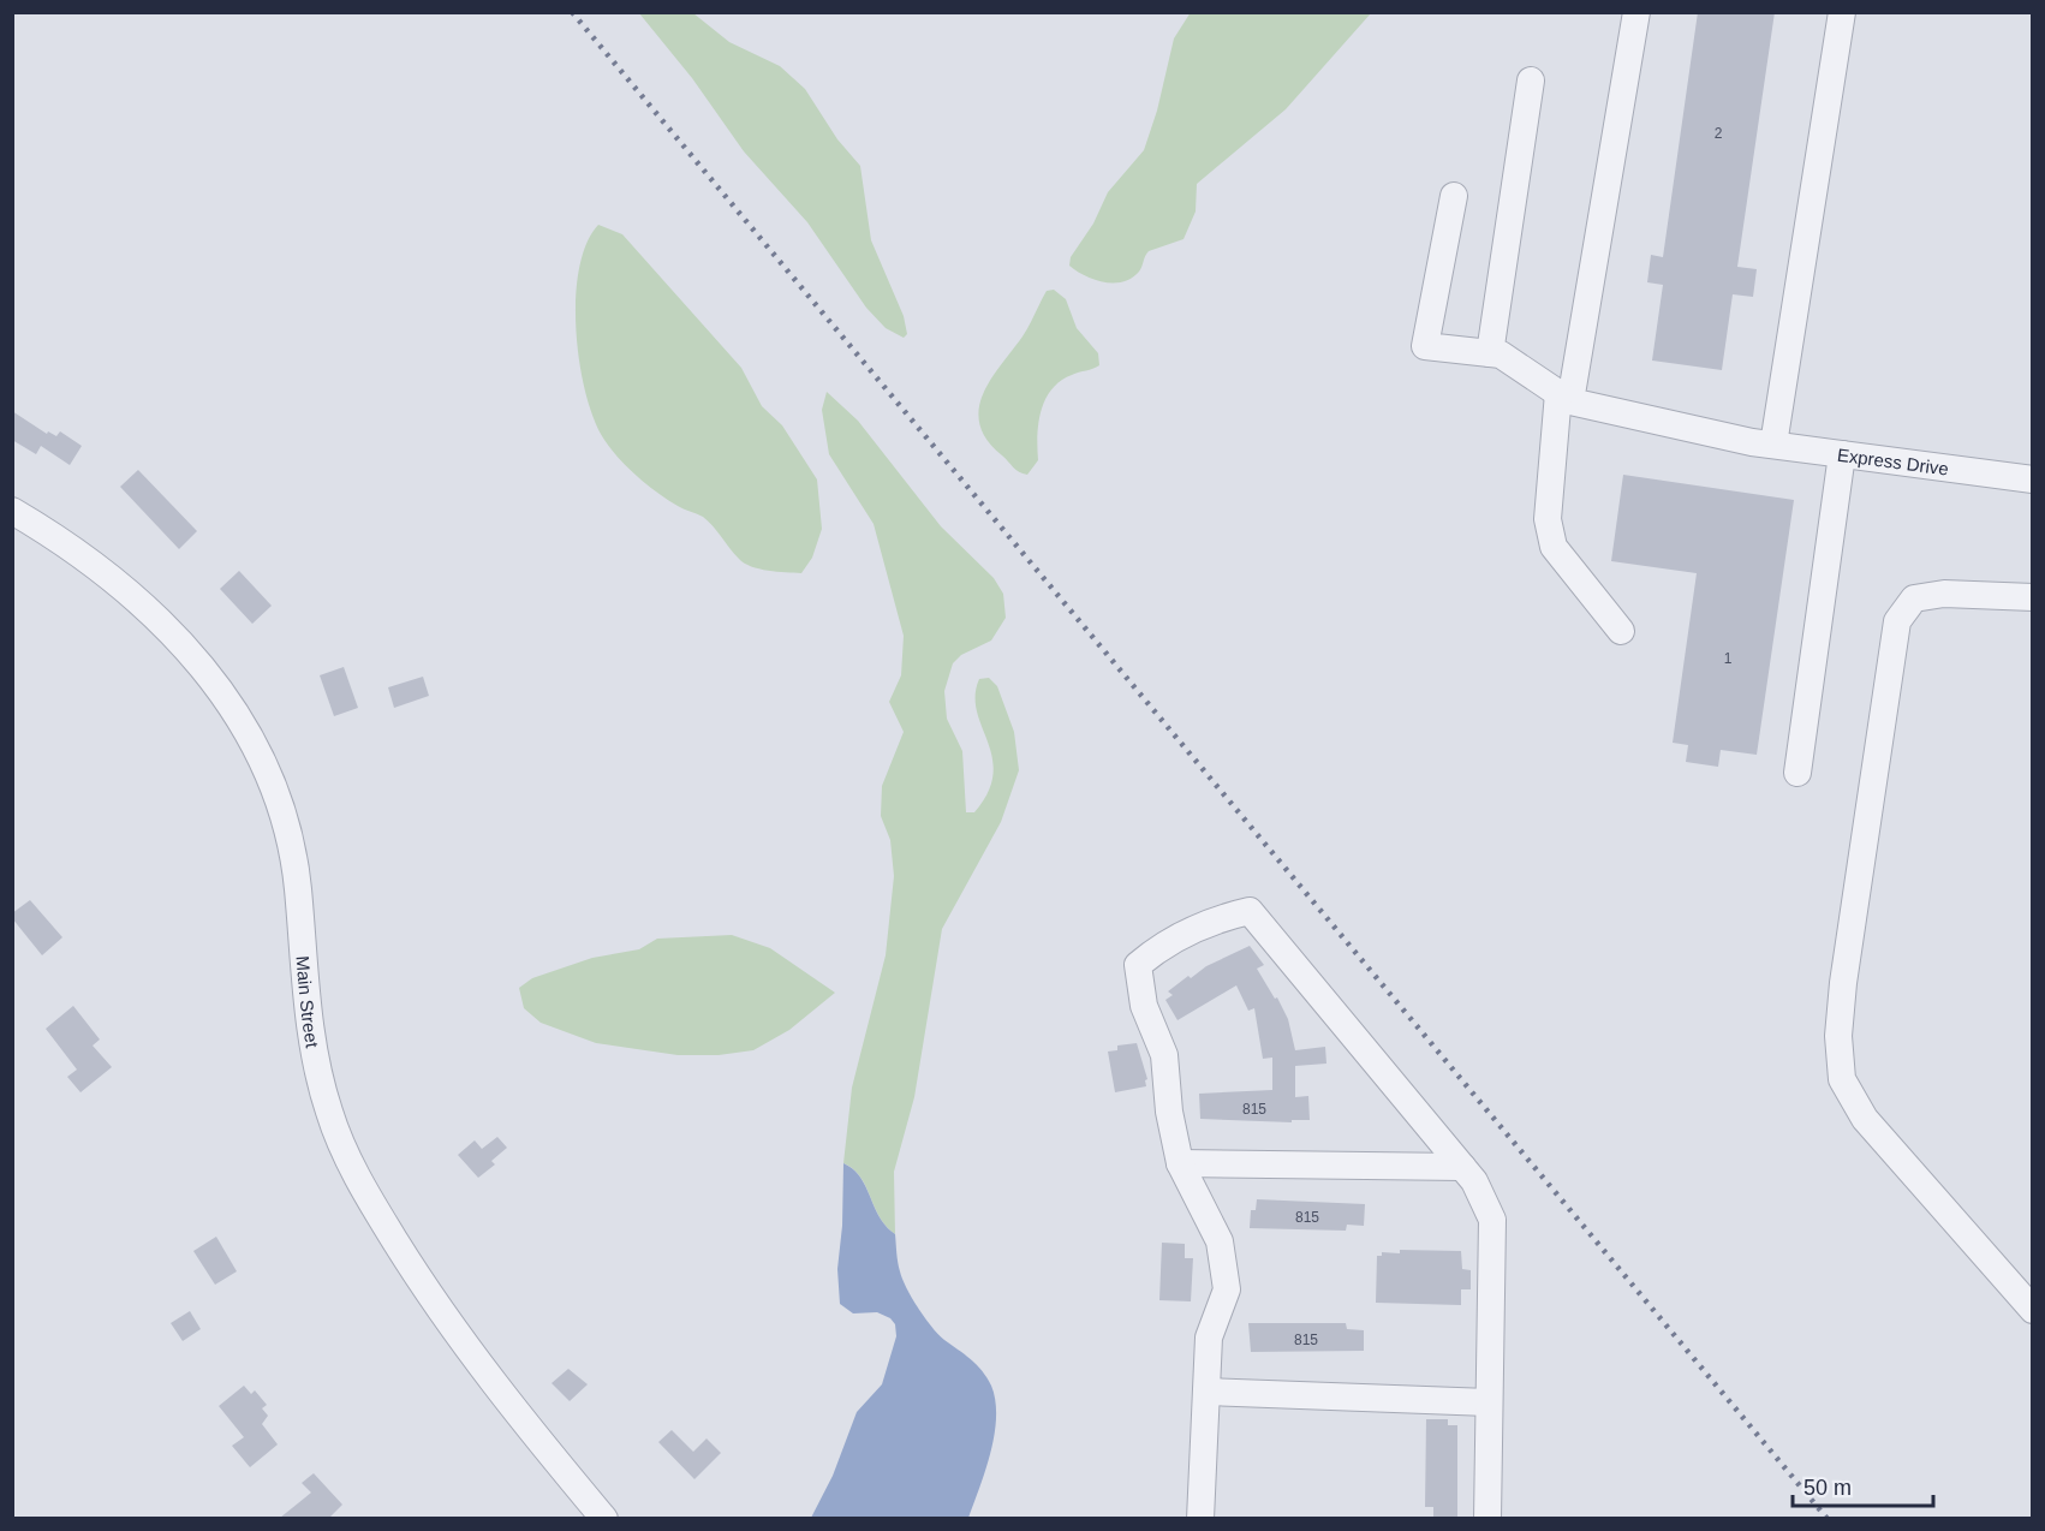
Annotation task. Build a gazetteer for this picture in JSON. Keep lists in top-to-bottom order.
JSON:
{
  "streets": {
    "street": ["Express Drive", "Main Street"]
  },
  "house_numbers": [
    "2",
    "1",
    "815",
    "815",
    "815"
  ],
  "scale_bar": "50 m"
}
